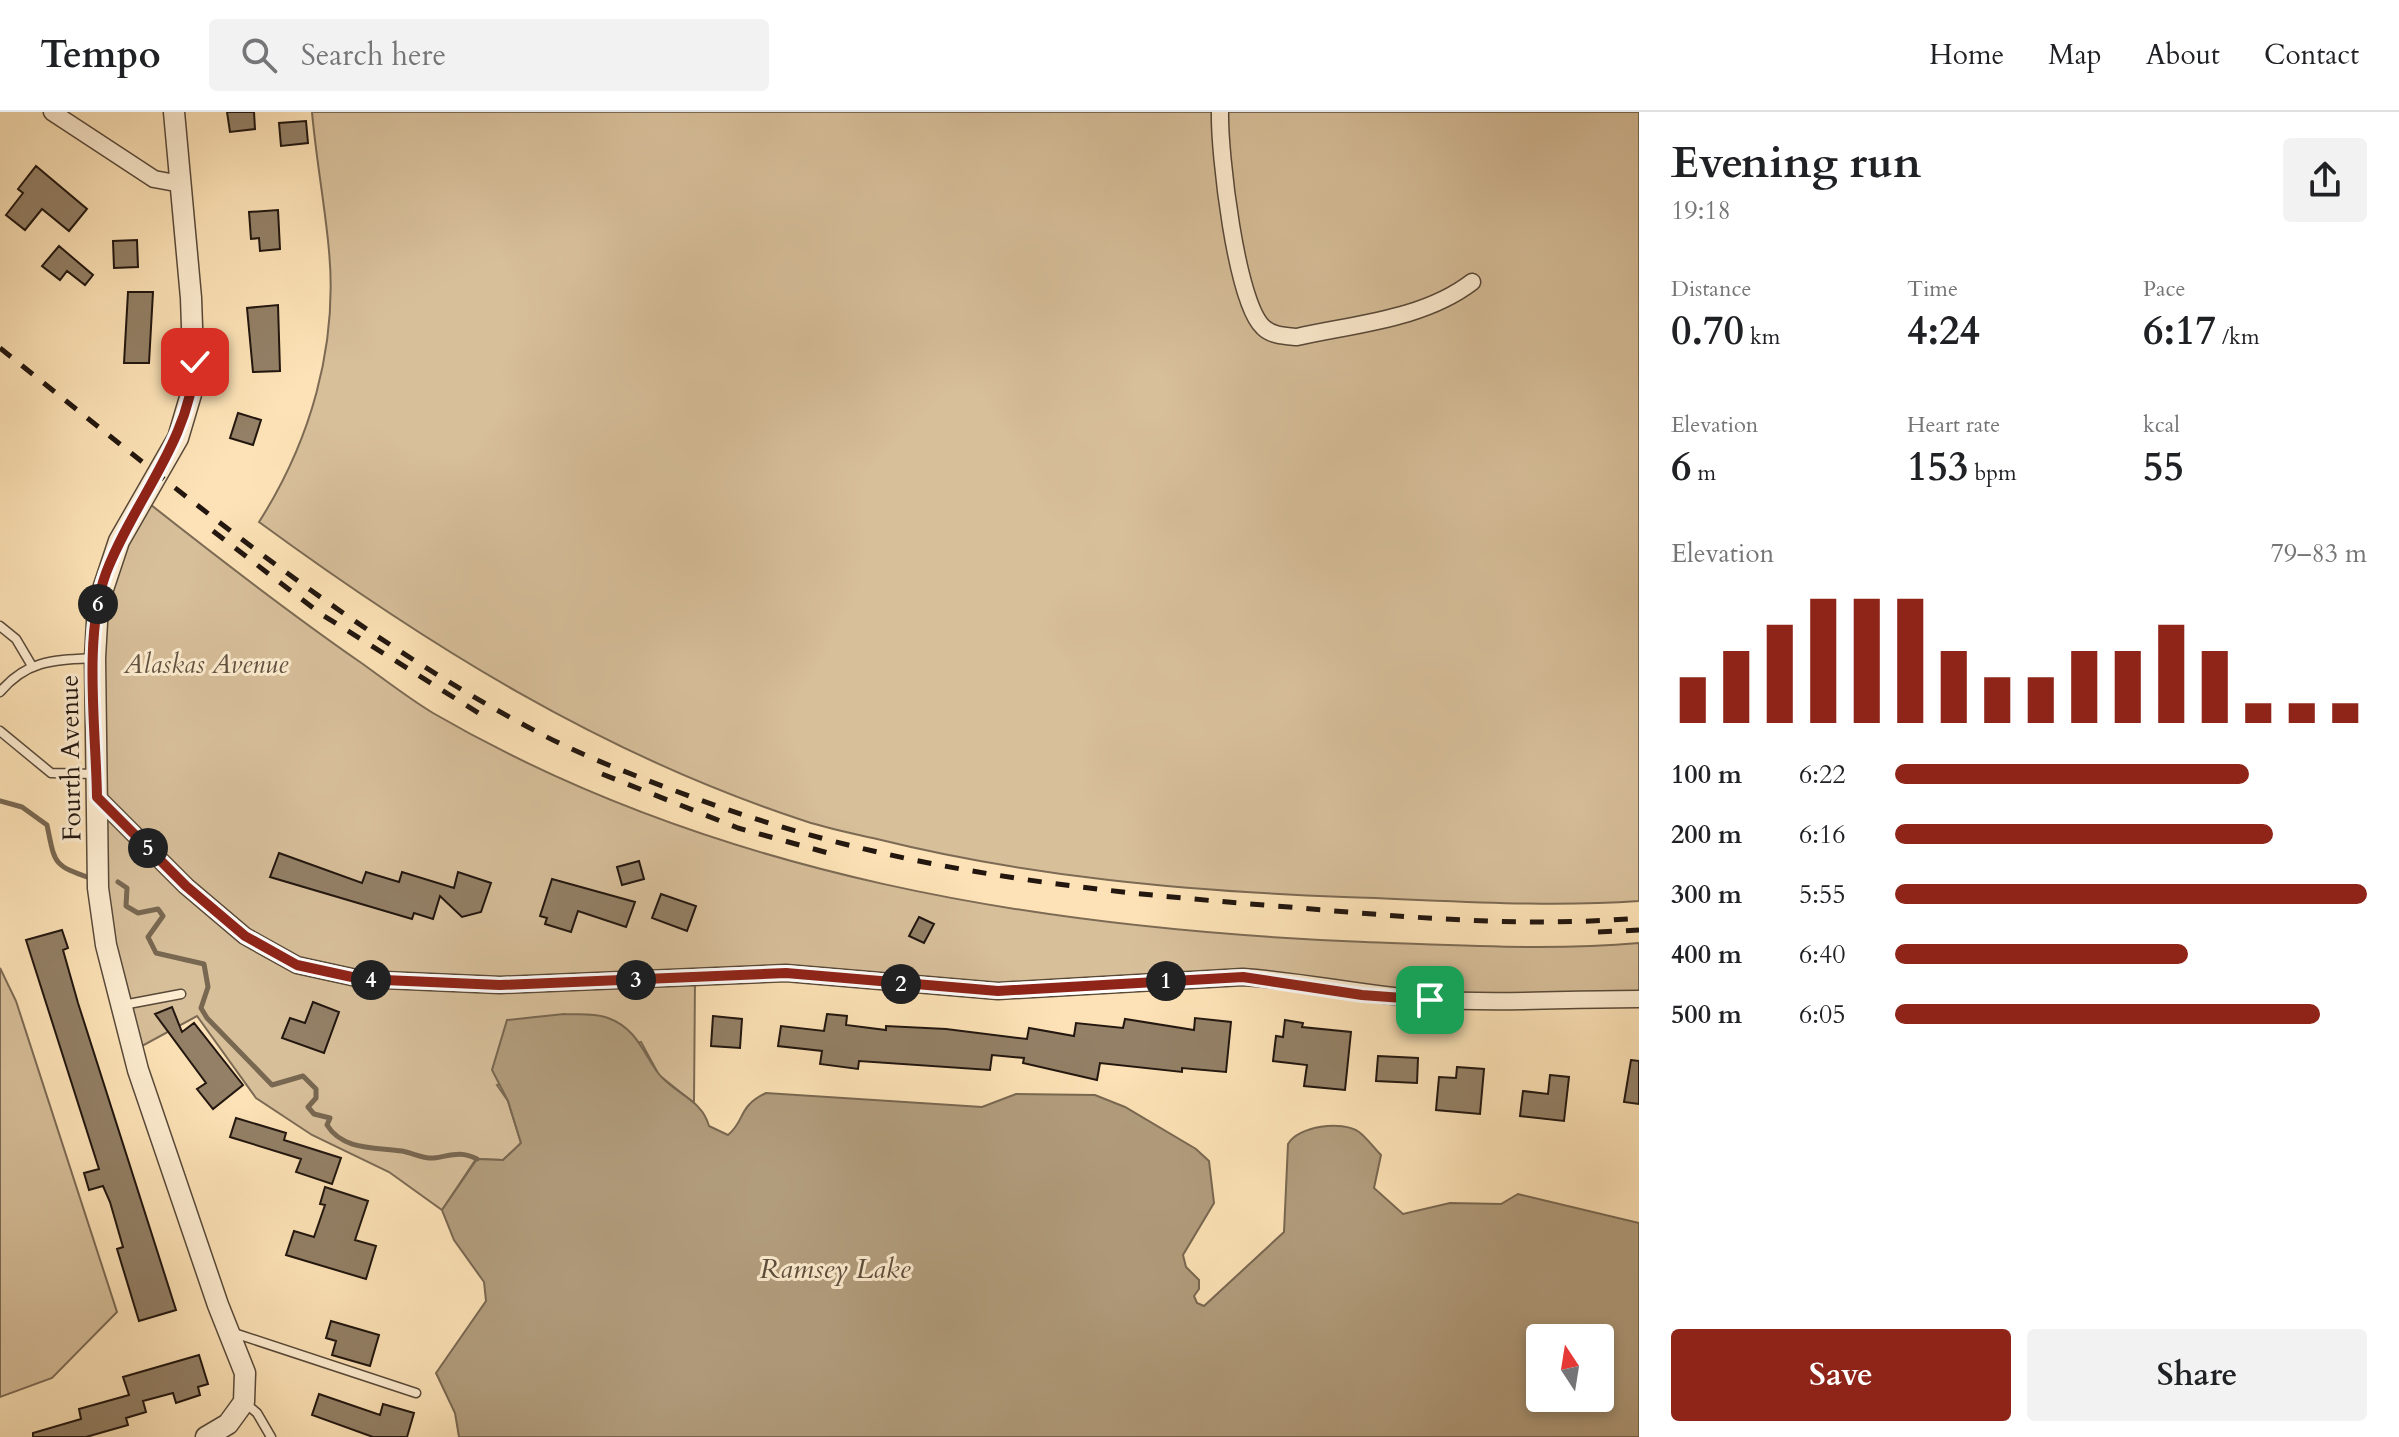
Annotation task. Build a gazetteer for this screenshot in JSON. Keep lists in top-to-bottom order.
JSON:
{
  "streets": {
    "street": ["Fourth Avenue"]
  },
  "water": ["Ramsey Lake"],
  "parks": ["Alaskas Avenue"],
  "north": "top",
  "page": {
    "header": "Tempo",
    "search": "Search here",
    "nav": [
      "Home",
      "Map",
      "About",
      "Contact"
    ],
    "heading": ["Evening run", "19:18"],
    "stats": [
      ["Distance", "0.70 km"],
      ["Time", "4:24"],
      ["Pace", "6:17 /km"],
      ["Elevation", "6 m"],
      ["Heart rate", "153 bpm"],
      ["kcal", "55"]
    ],
    "chart": ["Elevation", "79–83 m"],
    "pins": [
      "6",
      "5",
      "3",
      "4",
      "1",
      "2"
    ],
    "list": [
      {
        "name": "100 m",
        "note": "6:22"
      },
      {
        "name": "200 m",
        "note": "6:16"
      },
      {
        "name": "300 m",
        "note": "5:55"
      },
      {
        "name": "400 m",
        "note": "6:40"
      },
      {
        "name": "500 m",
        "note": "6:05"
      }
    ],
    "buttons": ["Save", "Share"]
  }
}
